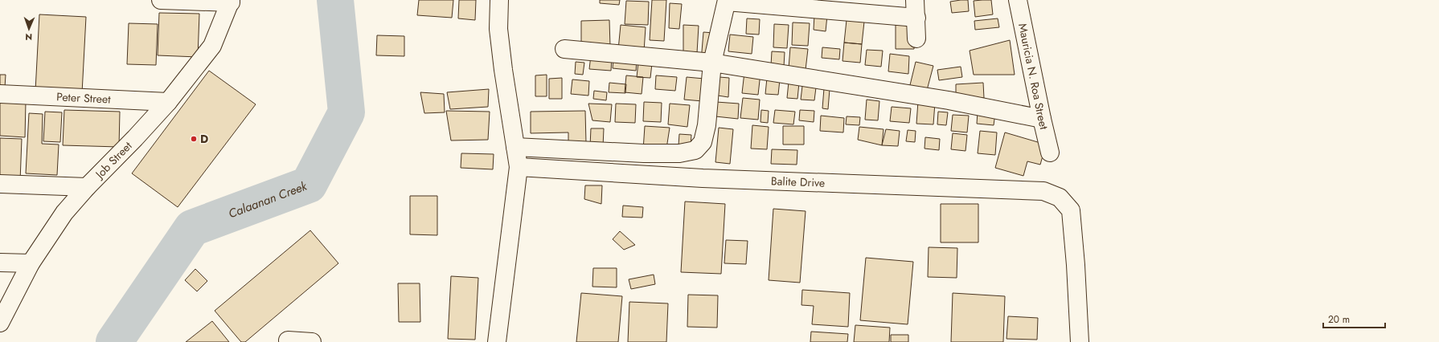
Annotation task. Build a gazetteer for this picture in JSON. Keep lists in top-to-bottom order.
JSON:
{
  "streets": {
    "street": [
      "Mauricia N. Roa Street",
      "Peter Street",
      "Job Street",
      "Balite Drive"
    ]
  },
  "crossings": [
    ["Peter Street", "Job Street"]
  ],
  "water": ["Calaanan Creek"],
  "places": ["D"],
  "scale_bar": "20 m",
  "north": "bottom"
}
